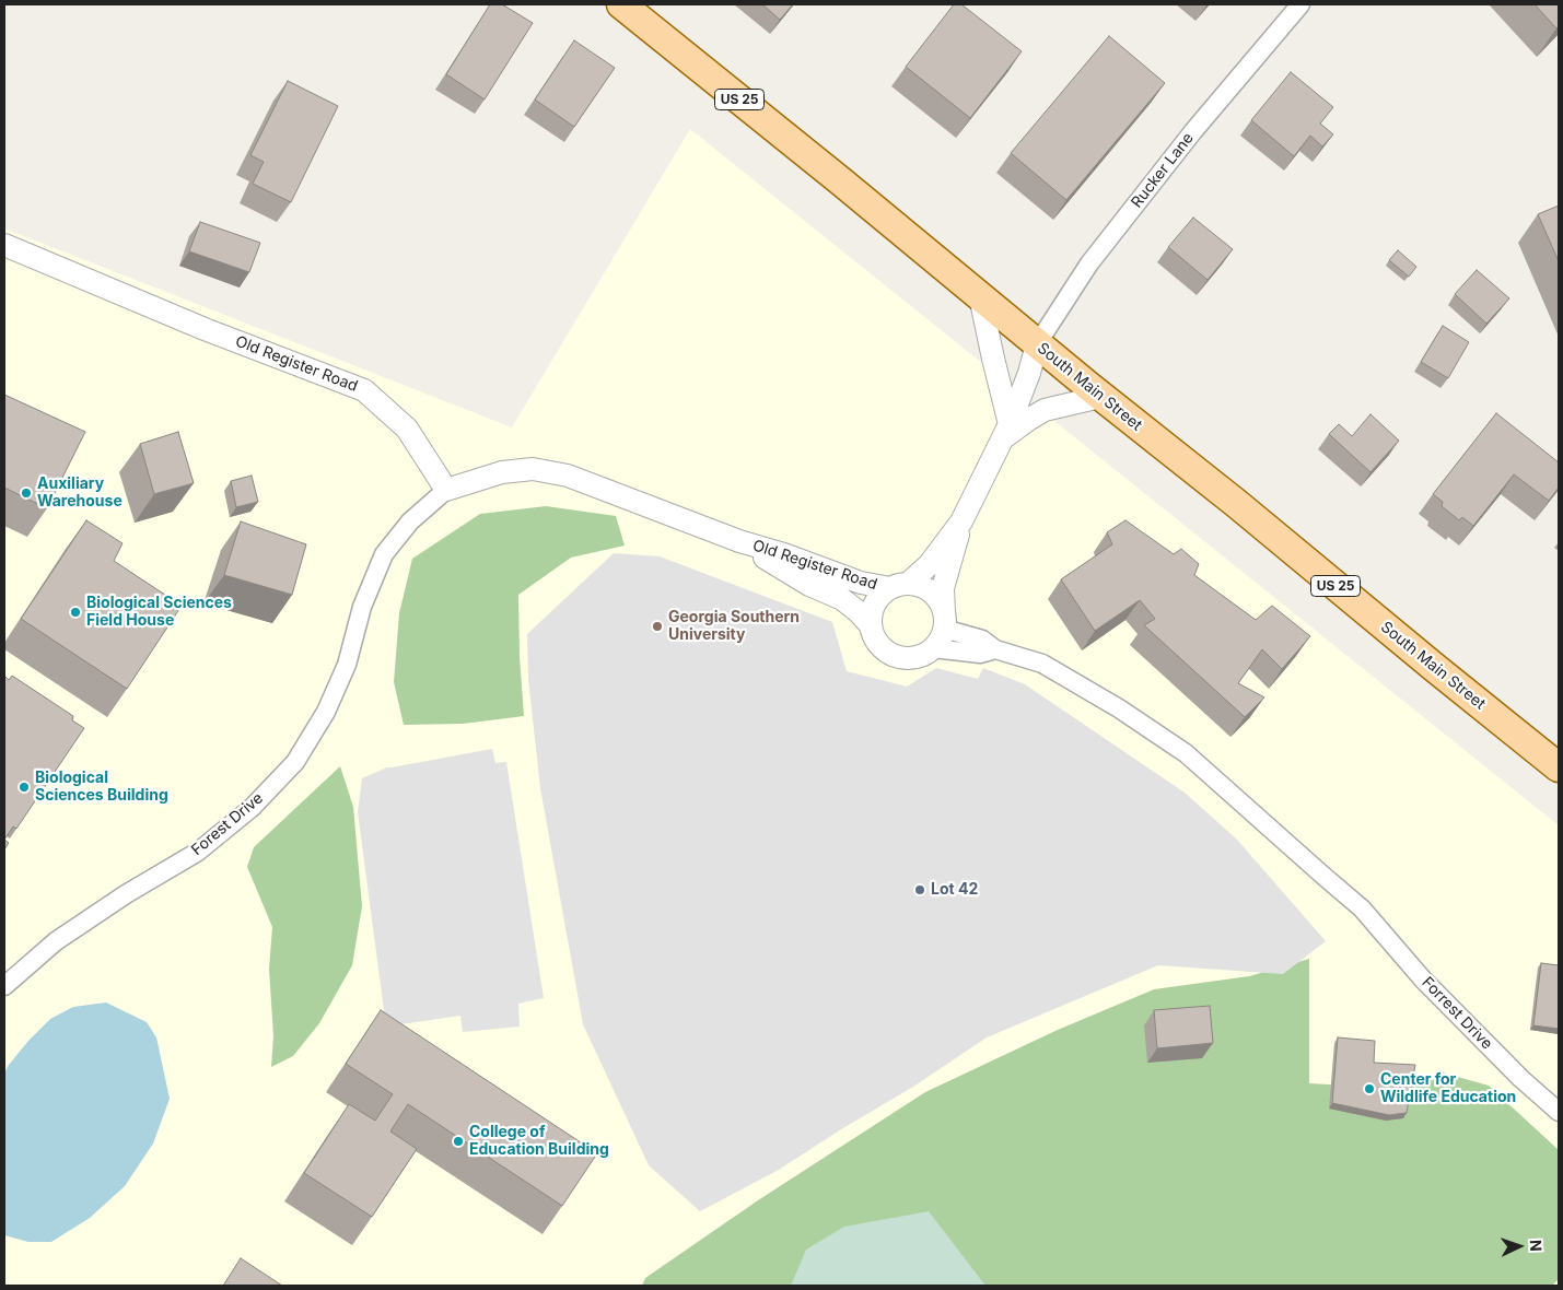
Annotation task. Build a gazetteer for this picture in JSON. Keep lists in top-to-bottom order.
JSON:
{
  "streets": {
    "main road": ["US 25", "South Main Street"],
    "street": [
      "Rucker Lane",
      "Old Register Road",
      "Forest Drive",
      "Forrest Drive"
    ]
  },
  "crossings": [
    ["Rucker Lane", "Old Register Road"],
    ["Rucker Lane", "South Main Street"],
    ["Old Register Road", "South Main Street"],
    ["Old Register Road", "Forest Drive"]
  ],
  "places": [
    "Auxiliary Warehouse",
    "Biological Sciences Field House",
    "Georgia Southern University",
    "Biological Sciences Building",
    "Lot 42",
    "Center for Wildlife Education",
    "College of Education Building"
  ],
  "north": "right"
}
